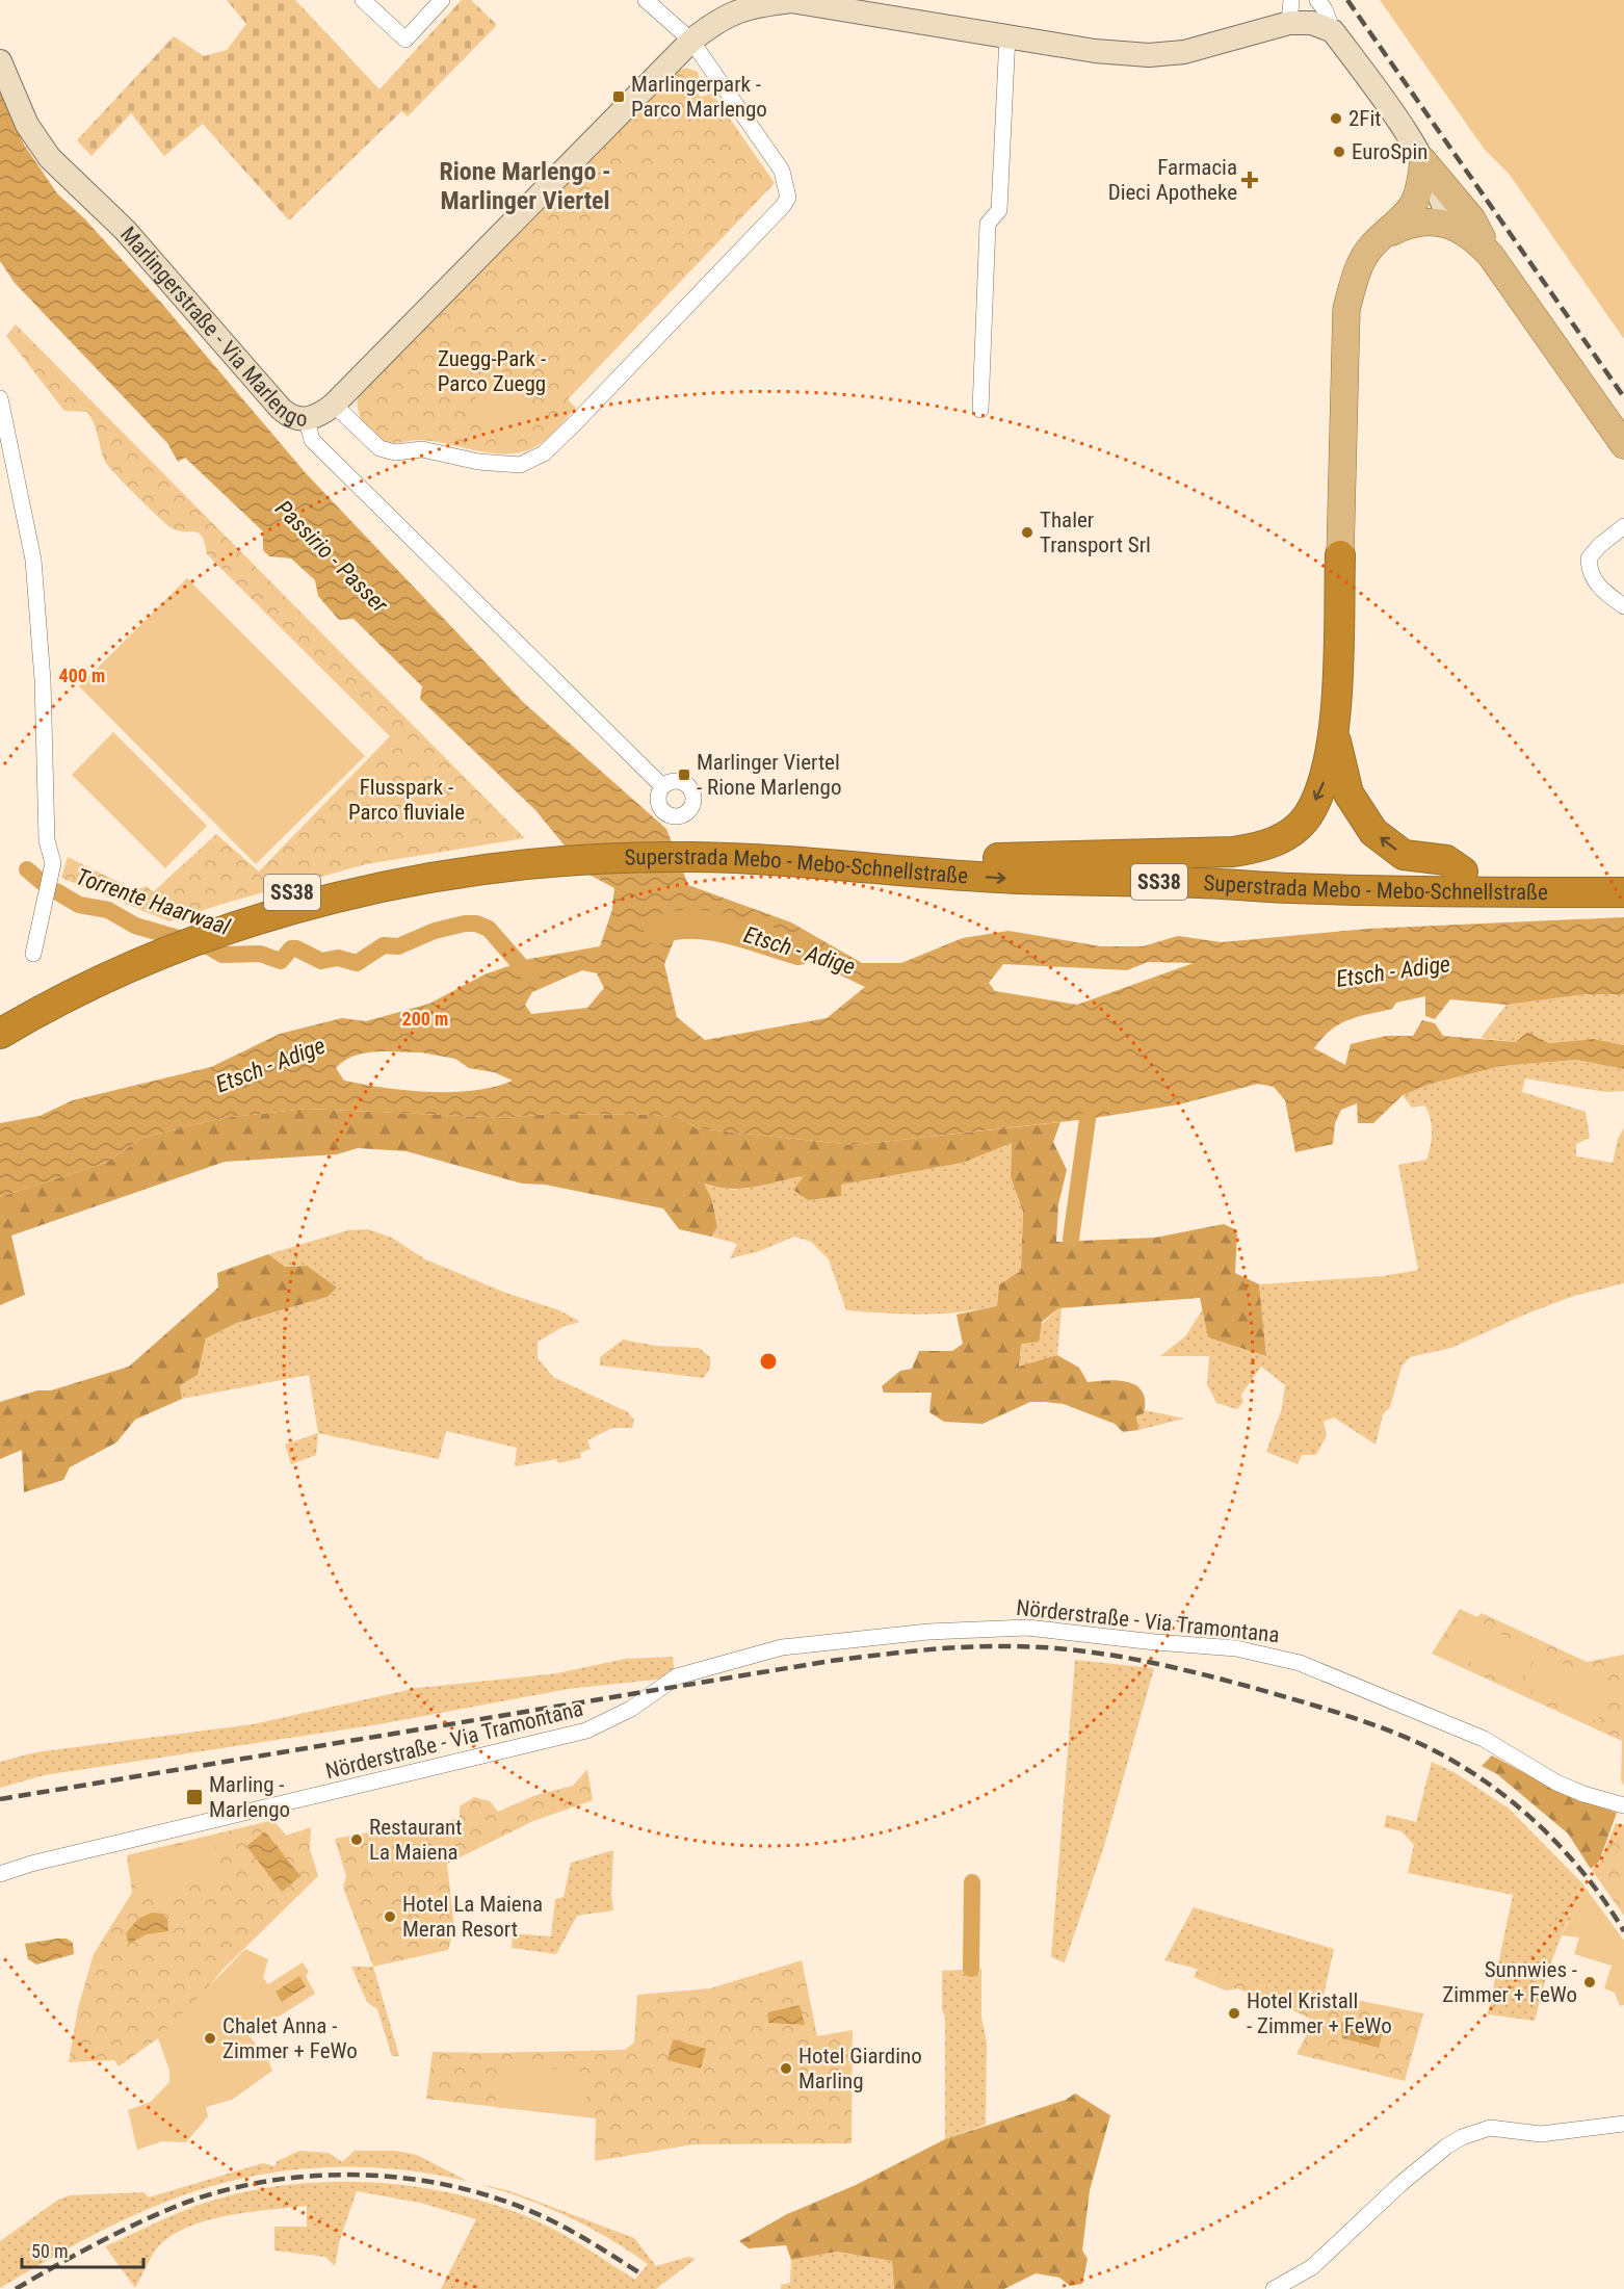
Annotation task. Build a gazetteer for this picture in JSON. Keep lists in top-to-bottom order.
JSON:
{
  "streets": {
    "highway": ["Superstrada Mebo - Mebo-Schnellstraße", "SS38"],
    "street": ["Marlingerstraße - Via Marlengo", "Nörderstraße - Via Tramontana"]
  },
  "districts": ["Rione Marlengo - Marlinger Viertel"],
  "water": ["Passirio - Passer", "Torrente Haarwaal", "Etsch - Adige"],
  "parks": ["Zuegg-Park - Parco Zuegg", "Flusspark - Parco fluviale"],
  "places": {
    "transit": ["Marlingerpark - Parco Marlengo", "Marlinger Viertel - Rione Marlengo", "Marling - Marlengo"],
    "other": [
      "2Fit",
      "EuroSpin",
      "Thaler Transport Srl",
      "Restaurant La Maiena",
      "Hotel La Maiena Meran Resort",
      "Sunnwies - Zimmer + FeWo",
      "Hotel Kristall - Zimmer + FeWo",
      "Chalet Anna - Zimmer + FeWo",
      "Hotel Giardino Marling"
    ],
    "health": ["Farmacia Dieci Apotheke"]
  },
  "scale_bar": "50 m",
  "rings": ["400 m", "200 m"]
}
